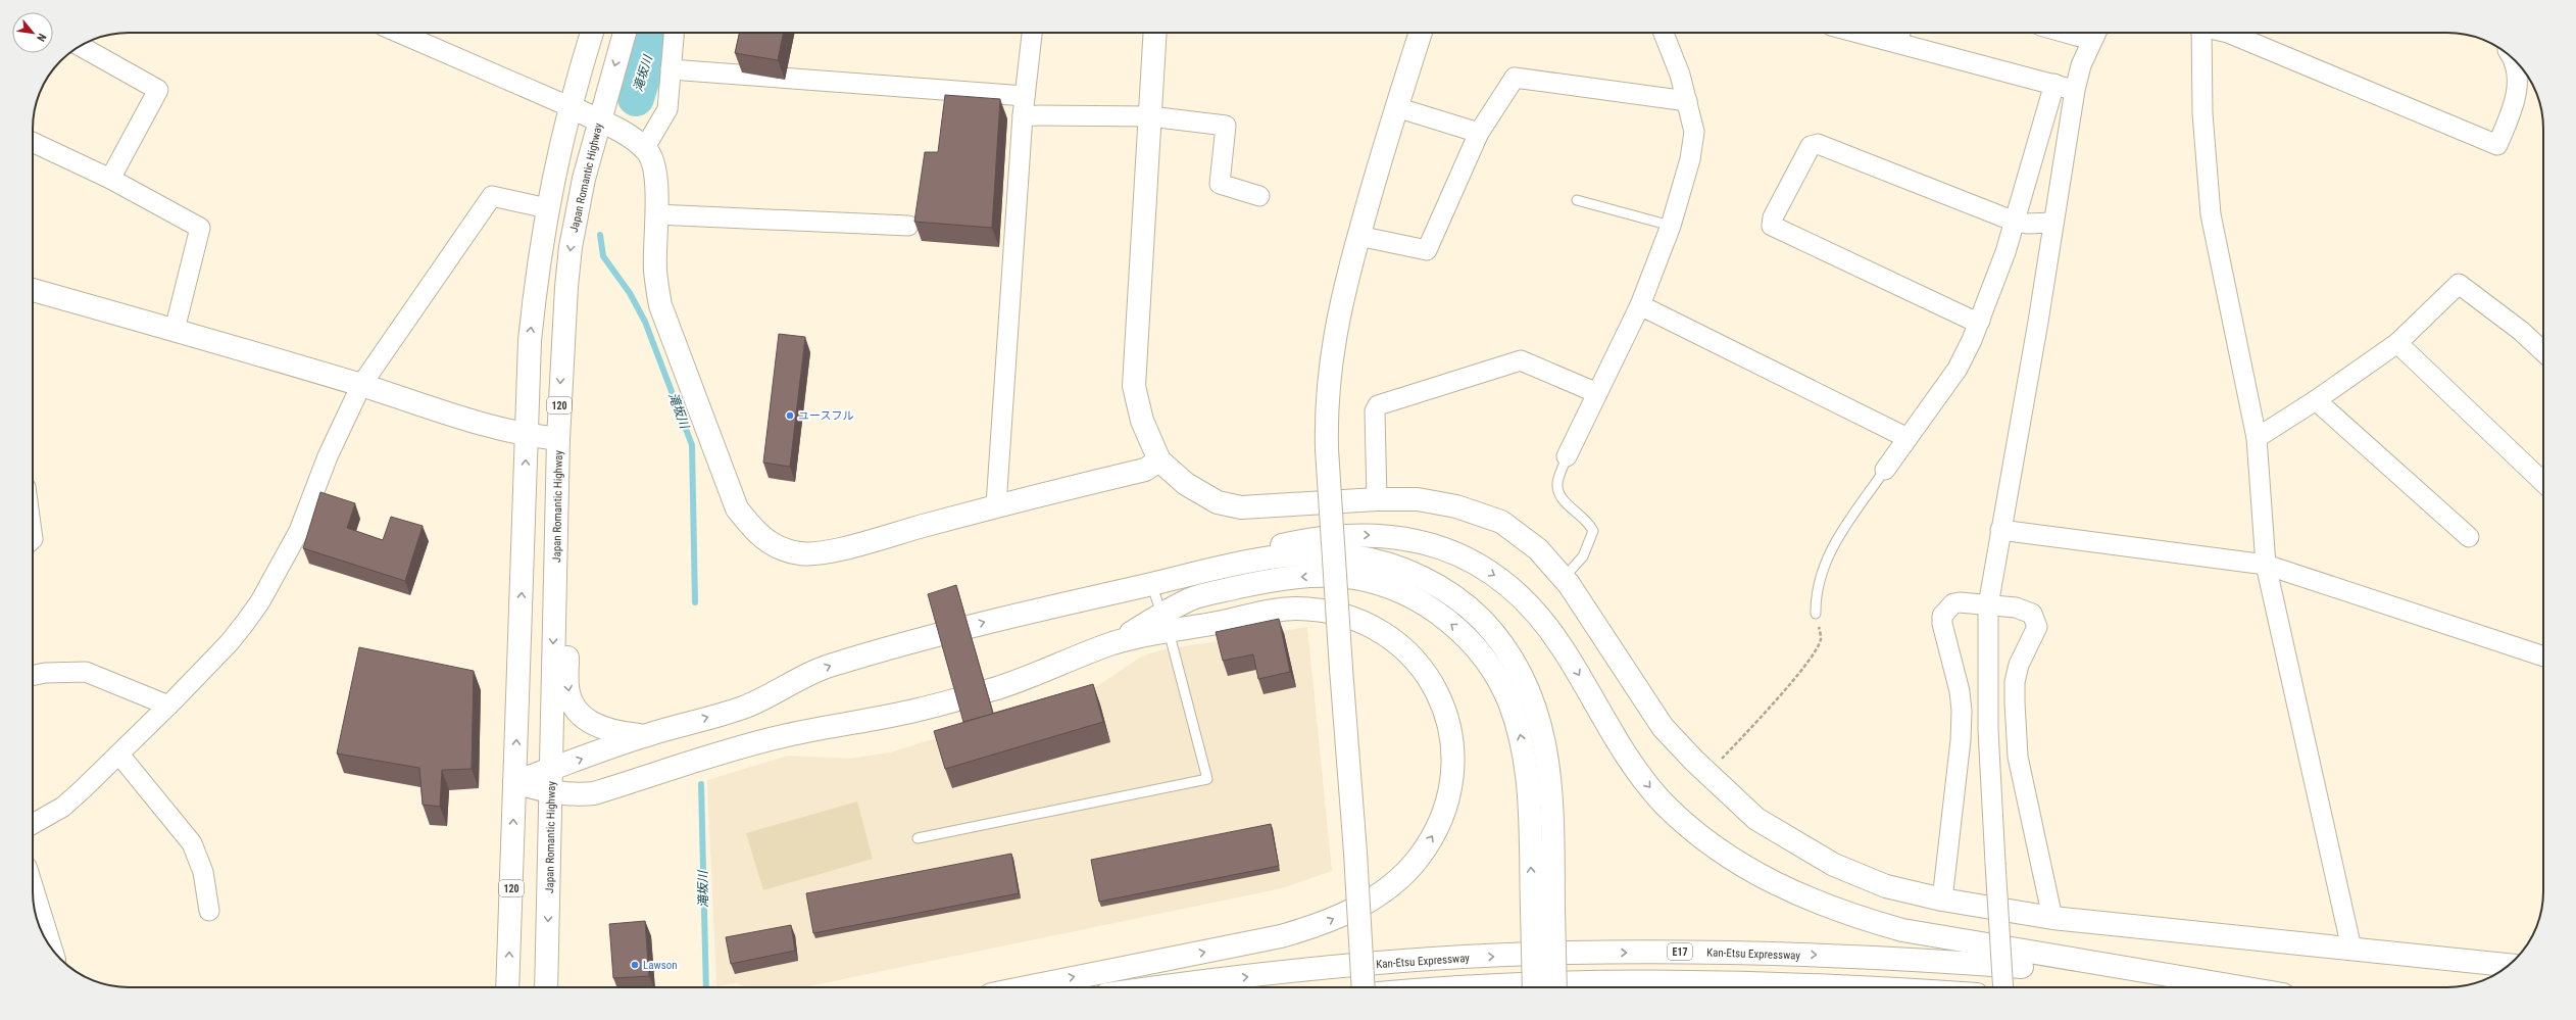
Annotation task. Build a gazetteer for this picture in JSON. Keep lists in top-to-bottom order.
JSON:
{
  "streets": {
    "main road": [
      "Japan Romantic Highway",
      "120",
      "E17",
      "Kan-Etsu Expressway"
    ]
  },
  "water": ["滝坂川"],
  "places": ["ユースフル", "Lawson"],
  "north": "bottom right"
}
